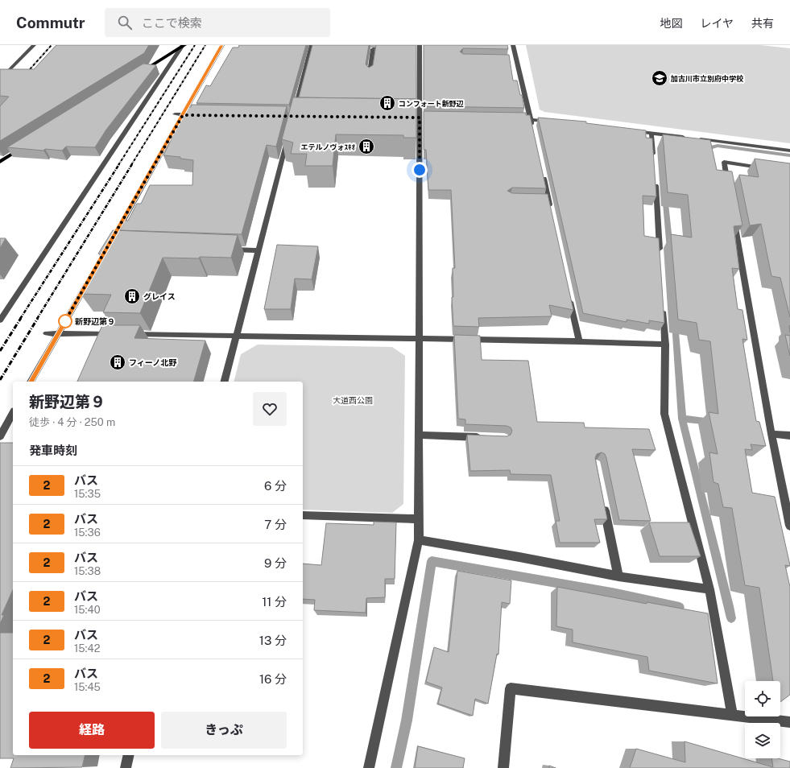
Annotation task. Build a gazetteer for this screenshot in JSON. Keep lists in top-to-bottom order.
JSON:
{
  "parks": ["大道西公園"],
  "places": {
    "school or university": ["加古川市立別府中学校"],
    "building": [
      "コンフォート新野辺",
      "エテルノヴォｽｷｵ",
      "グレイス",
      "フィーノ北野"
    ],
    "other": ["新野辺第９"]
  },
  "lines": ["bus line 2"],
  "page": {
    "header": "Commutr",
    "search": "ここで検索",
    "nav": ["地図", "レイヤ", "共有"],
    "heading": [
      ["新野辺第９", "徒歩 · 4 分 · 250 m"],
      "発車時刻"
    ],
    "list": [
      {
        "mark": "2",
        "name": "バス",
        "note": "15:35",
        "value": "6 分"
      },
      {
        "mark": "2",
        "name": "バス",
        "note": "15:36",
        "value": "7 分"
      },
      {
        "mark": "2",
        "name": "バス",
        "note": "15:38",
        "value": "9 分"
      },
      {
        "mark": "2",
        "name": "バス",
        "note": "15:40",
        "value": "11 分"
      },
      {
        "mark": "2",
        "name": "バス",
        "note": "15:42",
        "value": "13 分"
      },
      {
        "mark": "2",
        "name": "バス",
        "note": "15:45",
        "value": "16 分"
      }
    ],
    "buttons": ["経路", "きっぷ"]
  }
}
